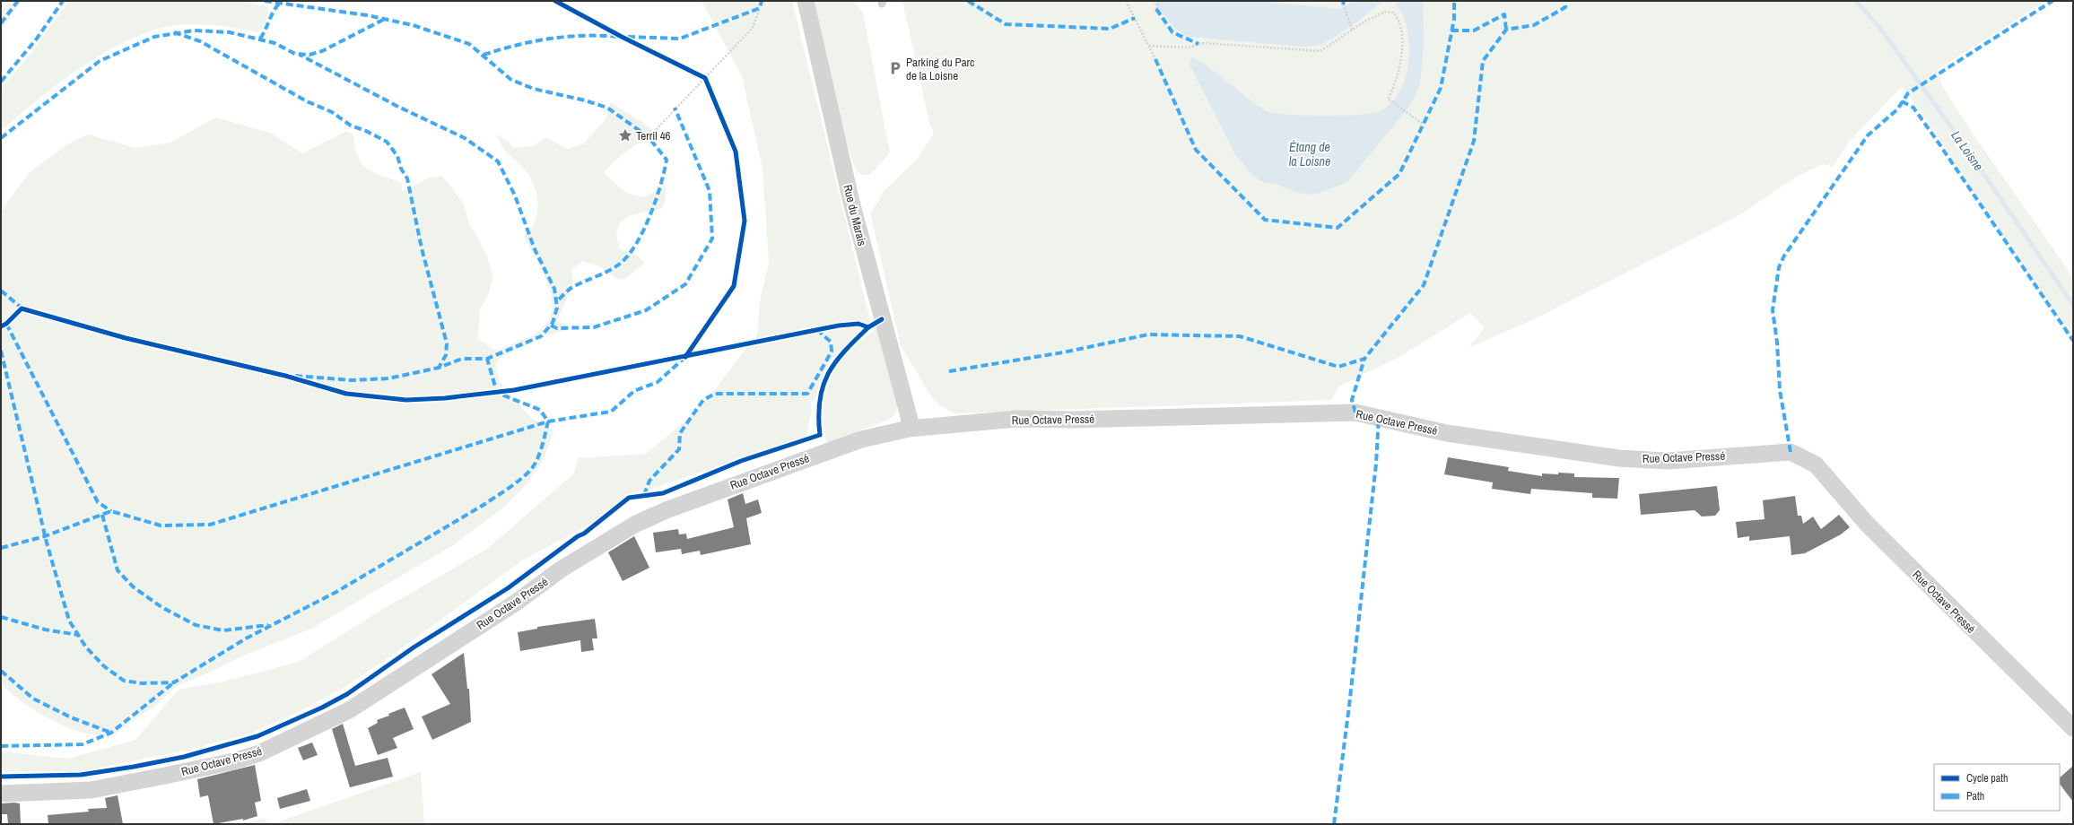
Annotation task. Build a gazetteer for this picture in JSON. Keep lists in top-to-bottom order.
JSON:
{
  "streets": {
    "street": ["Rue du Marais", "Rue Octave Pressé"]
  },
  "crossings": [
    ["Rue du Marais", "Rue Octave Pressé"]
  ],
  "water": ["Étang de la Loisne", "La Loisne"],
  "places": {
    "parking": ["Parking du Parc de la Loisne"],
    "place": ["Terril 46"]
  },
  "legend": ["Cycle path", "Path"]
}
